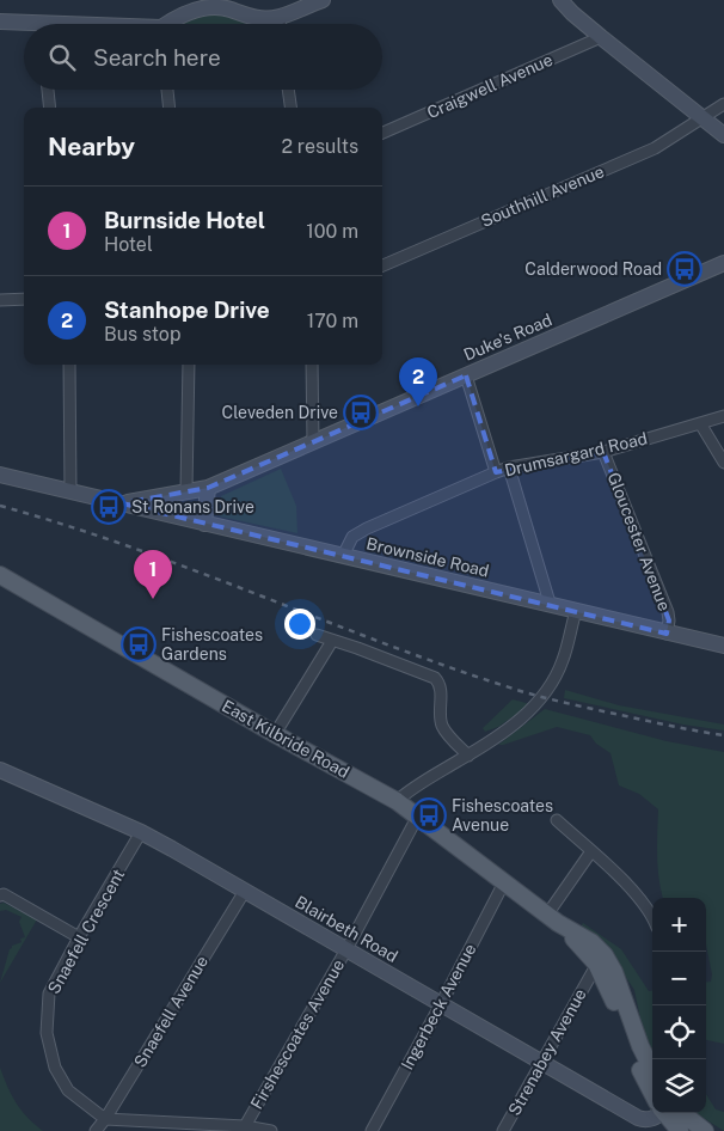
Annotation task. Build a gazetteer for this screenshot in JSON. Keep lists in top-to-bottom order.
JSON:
{
  "streets": {
    "main road": ["East Kilbride Road"],
    "street": [
      "Craigwell Avenue",
      "Southhill Avenue",
      "Duke's Road",
      "Drumsargard Road",
      "Gloucester Avenue",
      "Brownside Road",
      "Blairbeth Road",
      "Snaefell Crescent",
      "Ingerbeck Avenue",
      "Snaefell Avenue",
      "Firshescoates Avenue",
      "Strenabey Avenue"
    ]
  },
  "crossings": [
    ["Duke's Road", "Brownside Road"],
    ["Drumsargard Road", "Gloucester Avenue"],
    ["Drumsargard Road", "Brownside Road"],
    ["Gloucester Avenue", "Brownside Road"],
    ["East Kilbride Road", "Ingerbeck Avenue"],
    ["East Kilbride Road", "Firshescoates Avenue"],
    ["Blairbeth Road", "Snaefell Crescent"],
    ["Blairbeth Road", "Ingerbeck Avenue"],
    ["Blairbeth Road", "Snaefell Avenue"],
    ["Blairbeth Road", "Firshescoates Avenue"],
    ["Blairbeth Road", "Strenabey Avenue"],
    ["Snaefell Crescent", "Snaefell Avenue"]
  ],
  "places": {
    "bus stop": [
      "Calderwood Road",
      "Cleveden Drive",
      "St Ronans Drive",
      "Fishescoates Gardens",
      "Fishescoates Avenue"
    ]
  },
  "page": {
    "search": "Search here",
    "heading": ["Nearby", "2 results"],
    "list": [
      {
        "mark": "1",
        "name": "Burnside Hotel",
        "note": "Hotel",
        "value": "100 m"
      },
      {
        "mark": "2",
        "name": "Stanhope Drive",
        "note": "Bus stop",
        "value": "170 m"
      }
    ],
    "pins": ["2", "1"],
    "map_buttons": ["+", "−"]
  }
}
